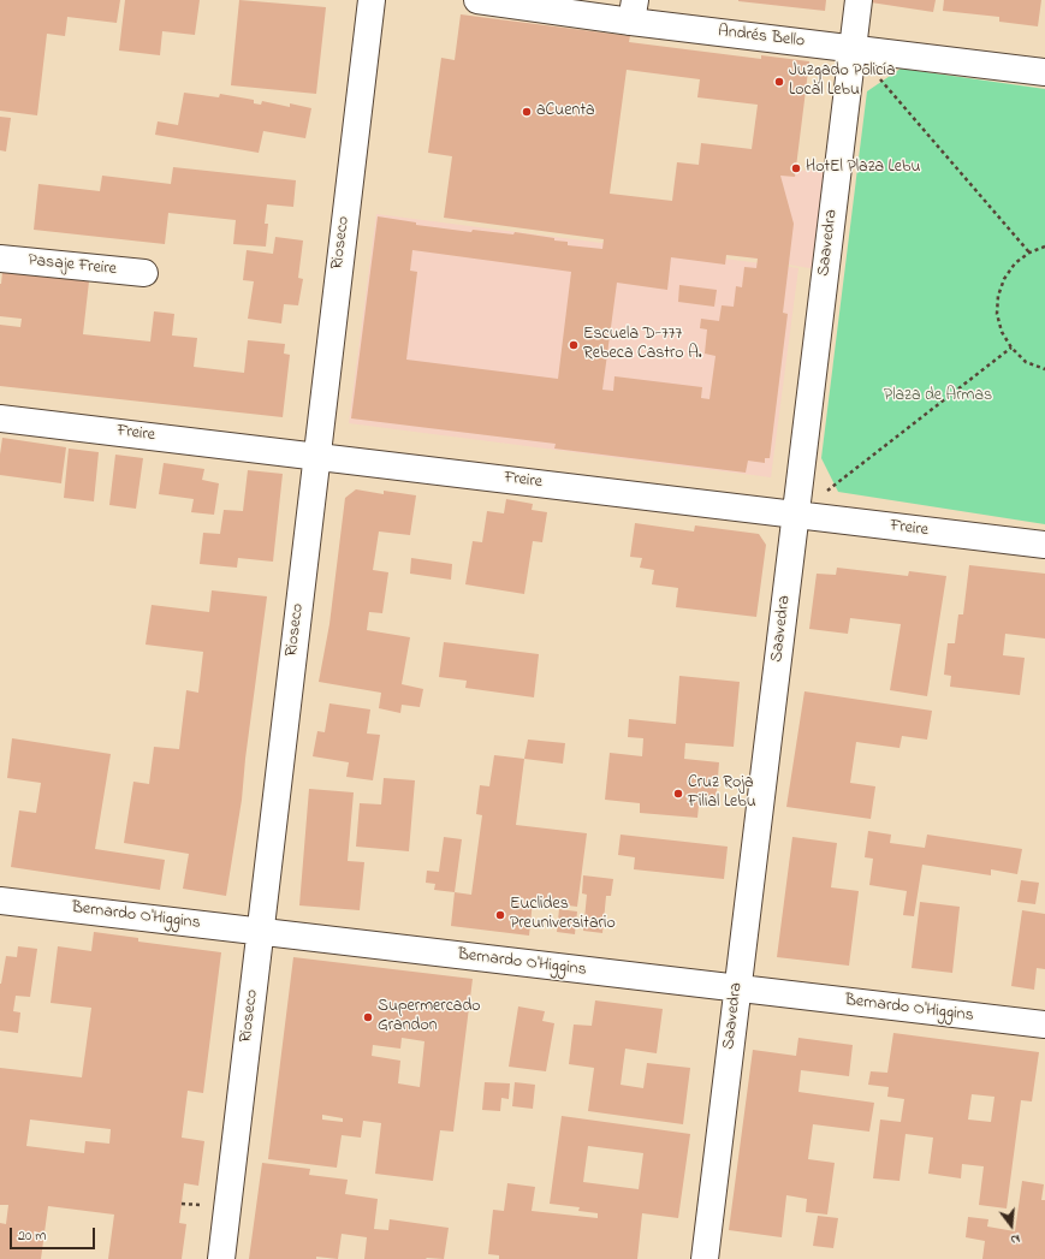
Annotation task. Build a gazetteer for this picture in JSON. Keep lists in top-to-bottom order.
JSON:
{
  "streets": {
    "street": [
      "Andrés Bello",
      "Rioseco",
      "Saavedra",
      "Pasaje Freire",
      "Freire",
      "Bernardo O'Higgins"
    ]
  },
  "crossings": [
    ["Andrés Bello", "Saavedra"],
    ["Rioseco", "Freire"],
    ["Rioseco", "Bernardo O'Higgins"],
    ["Saavedra", "Freire"],
    ["Saavedra", "Bernardo O'Higgins"]
  ],
  "parks": ["Plaza de Armas"],
  "places": [
    "Juzgado Policía Local Lebu",
    "aCuenta",
    "HotEl Plaza Lebu",
    "Escuela D-777 Rebeca Castro A.",
    "Cruz Roja Filial Lebu",
    "Euclides Preuniversitario",
    "Supermercado Grandon"
  ],
  "scale_bar": "20 m",
  "north": "bottom"
}
